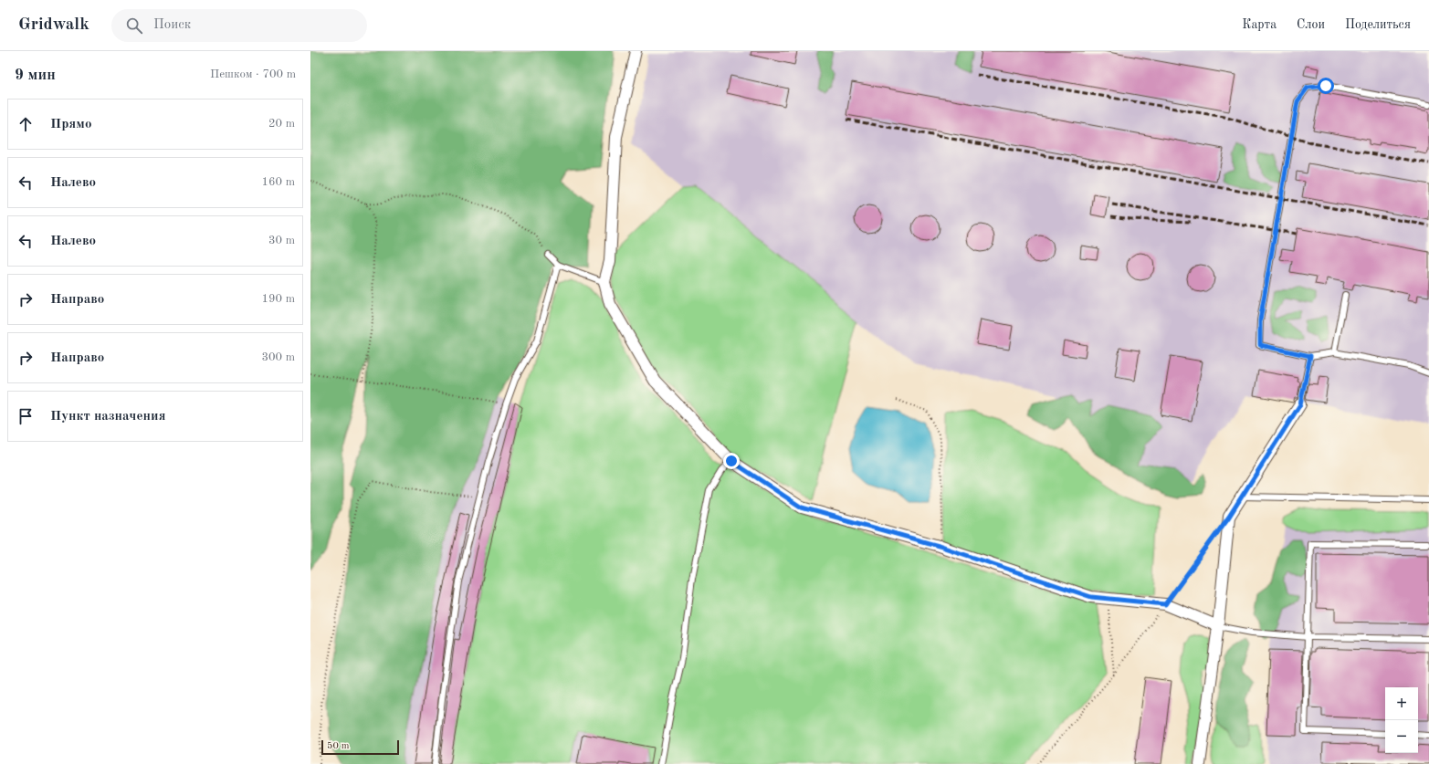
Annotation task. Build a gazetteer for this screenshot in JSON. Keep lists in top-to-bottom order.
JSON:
{
  "scale_bar": "50 m",
  "page": {
    "header": "Gridwalk",
    "search": "Поиск",
    "nav": ["Карта", "Слои", "Поделиться"],
    "heading": ["9 мин", "Пешком · 700 m"],
    "list": [
      ["Прямо", "20 m"],
      ["Налево", "160 m"],
      ["Налево", "30 m"],
      ["Направо", "190 m"],
      ["Направо", "300 m"],
      "Пункт назначения"
    ],
    "map_buttons": ["+", "−"],
    "scale": "50 m"
  }
}
